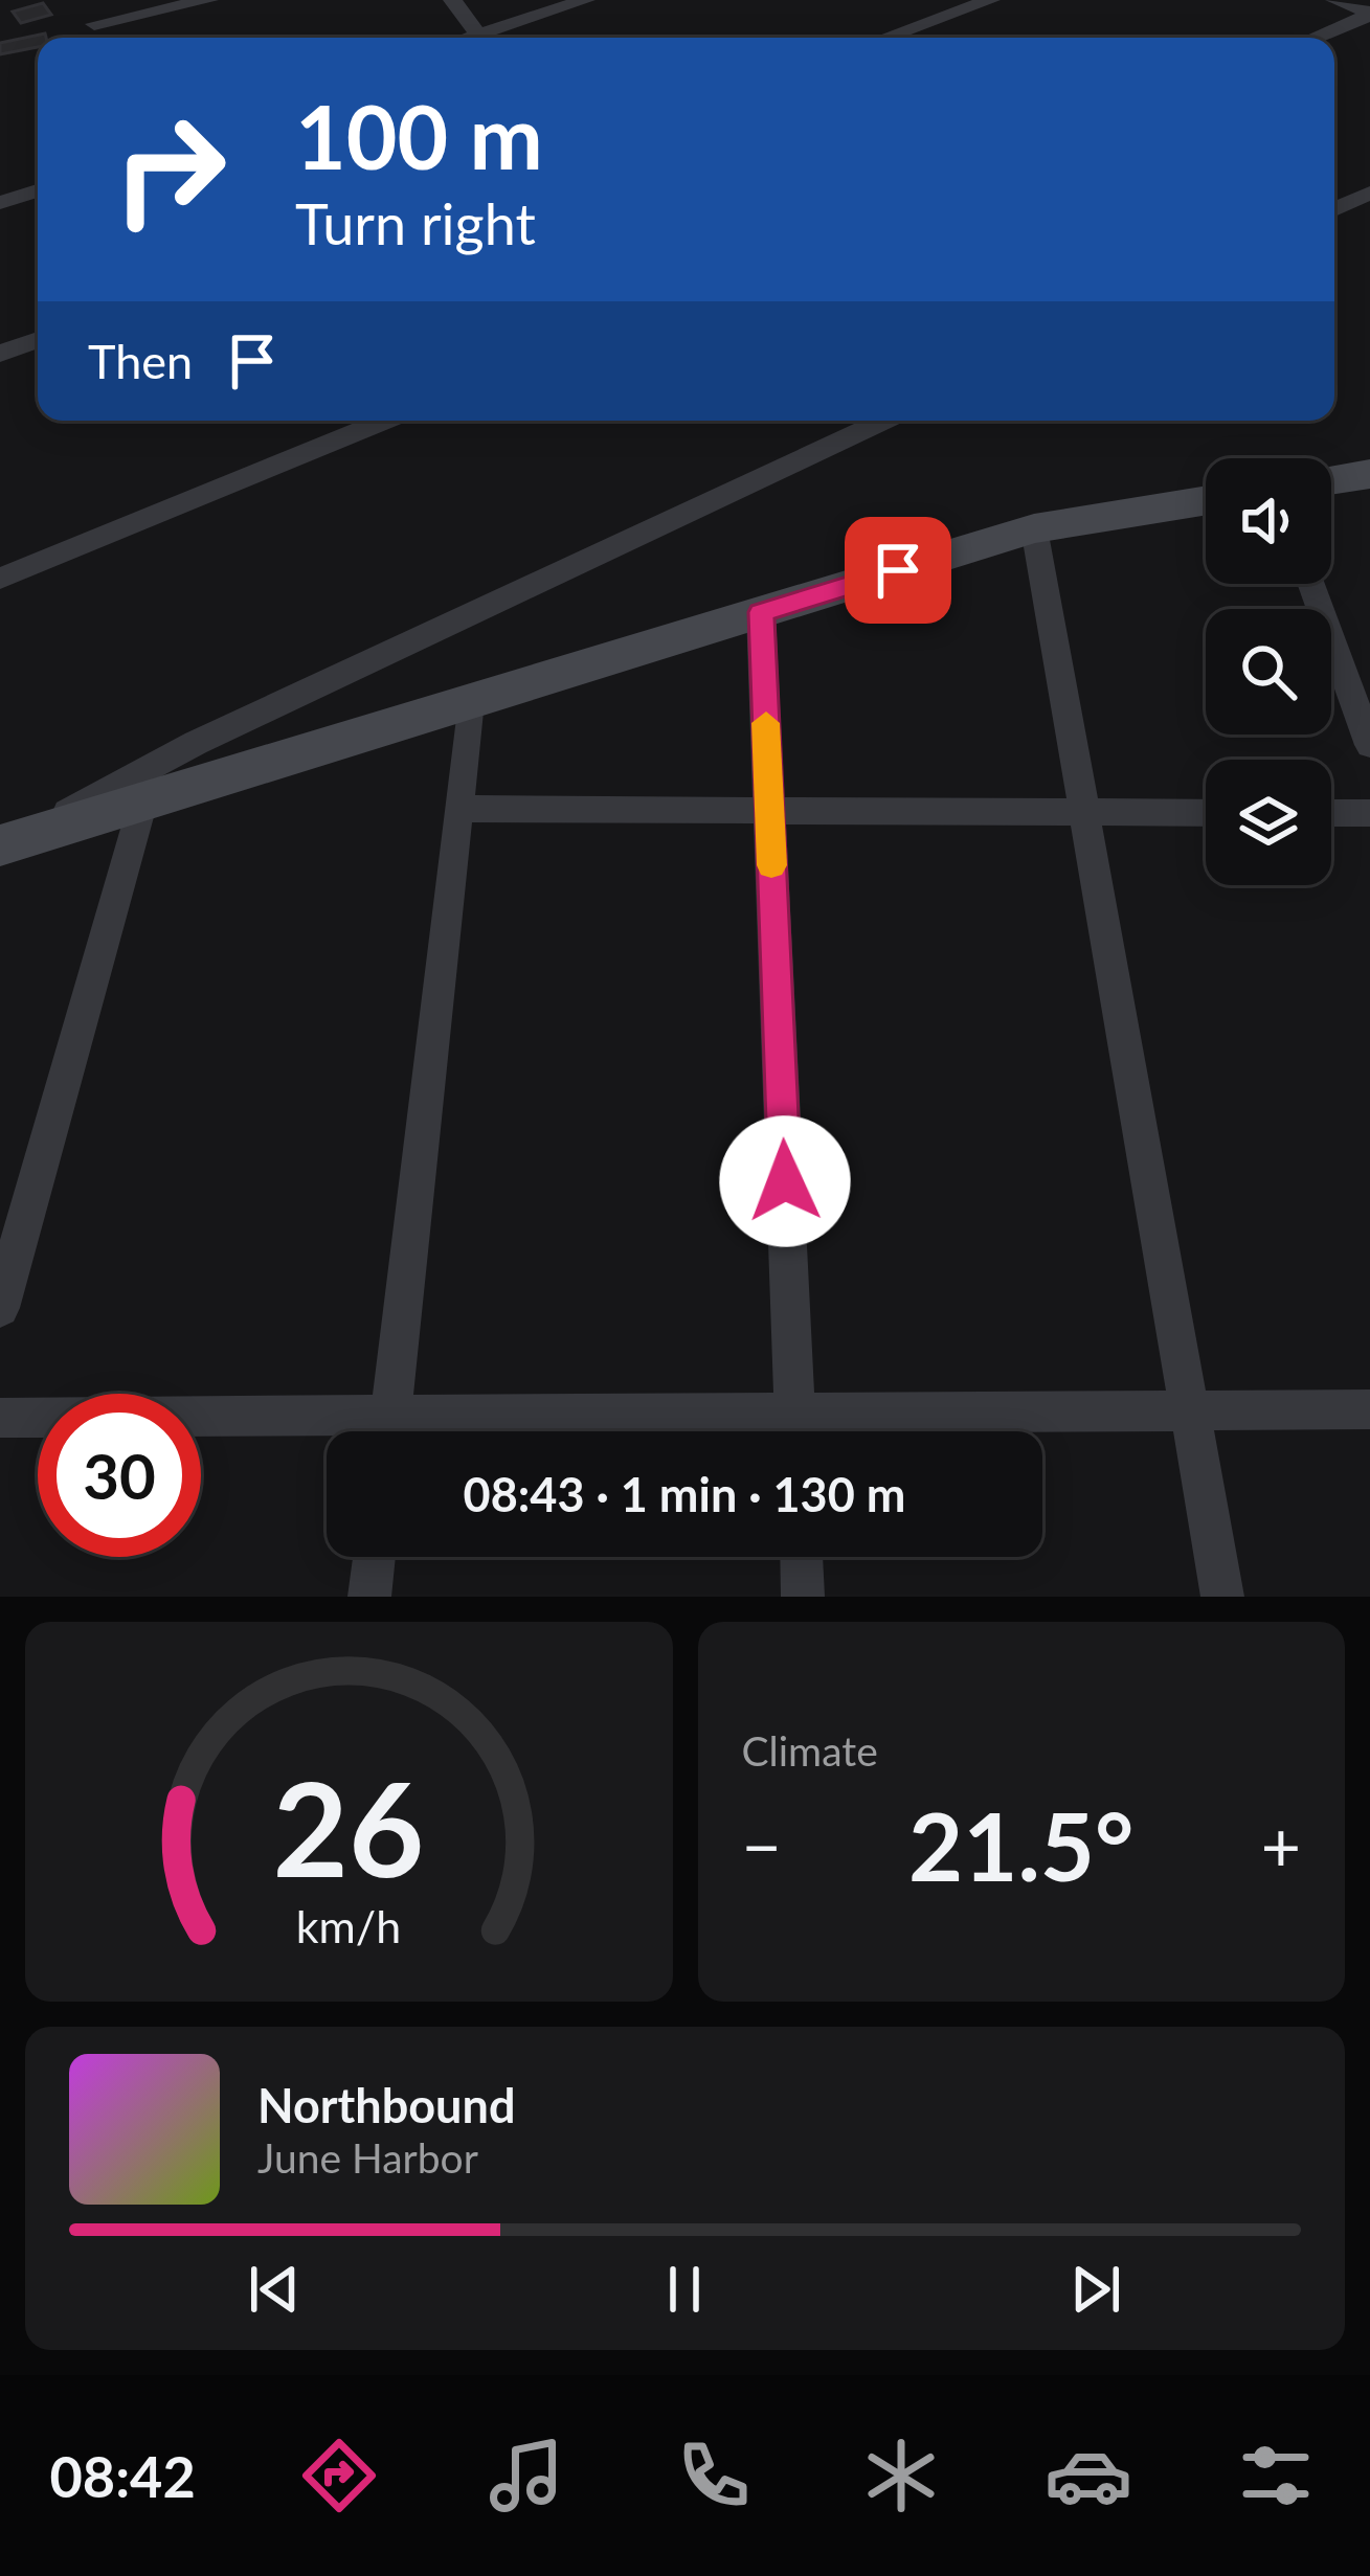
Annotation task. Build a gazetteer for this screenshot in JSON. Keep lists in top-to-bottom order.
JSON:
{
  "page": {
    "turn": ["100 m", "Turn right"],
    "then": "Then",
    "limit": "30",
    "trip": "08:43 · 1 min · 130 m",
    "tile": "Climate",
    "heat": ["−", "21.5°", "+"],
    "song": ["Northbound", "June Harbor"],
    "tabs": "08:42",
    "gauge": ["26", "km/h"]
  }
}
